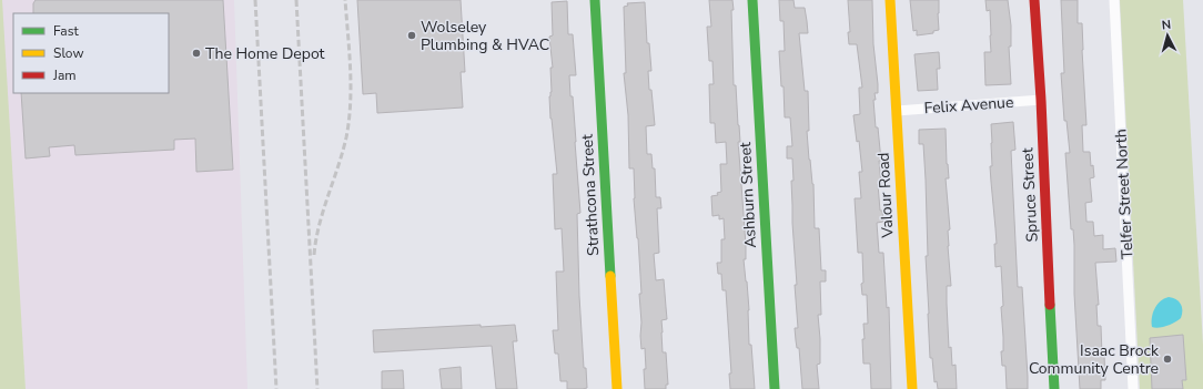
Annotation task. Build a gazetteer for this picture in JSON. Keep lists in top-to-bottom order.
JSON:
{
  "streets": {
    "street": [
      "Felix Avenue",
      "Telfer Street North",
      "Strathcona Street",
      "Ashburn Street",
      "Valour Road",
      "Spruce Street"
    ]
  },
  "crossings": [
    ["Felix Avenue", "Valour Road"],
    ["Felix Avenue", "Spruce Street"]
  ],
  "places": ["Wolseley Plumbing & HVAC", "The Home Depot", "Isaac Brock Community Centre"],
  "legend": ["Fast", "Slow", "Jam"],
  "north": "top"
}
